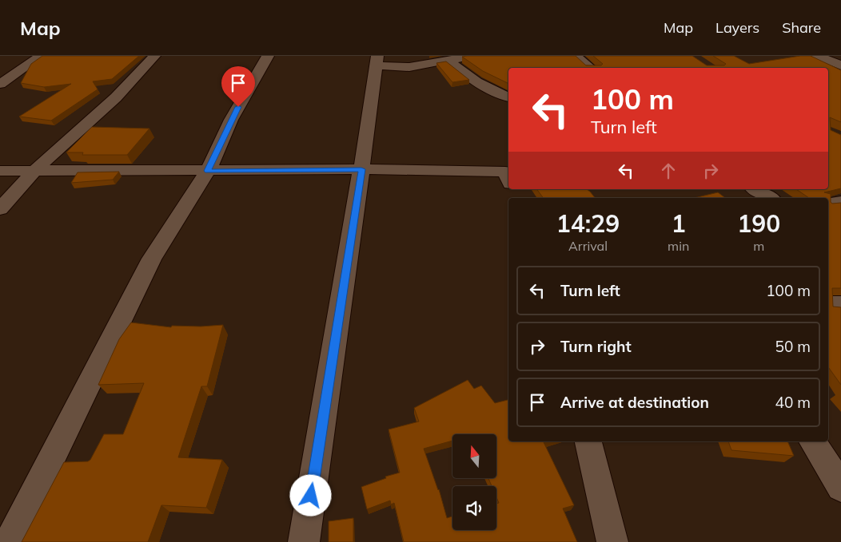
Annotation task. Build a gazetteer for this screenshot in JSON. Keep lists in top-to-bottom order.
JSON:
{
  "north": "top",
  "page": {
    "header": "Map",
    "nav": ["Map", "Layers", "Share"],
    "turn": ["100 m", "Turn left"],
    "eta": [
      "14:29",
      "Arrival",
      "1",
      "min",
      "190",
      "m"
    ],
    "list": [
      {
        "name": "Turn left",
        "value": "100 m"
      },
      {
        "name": "Turn right",
        "value": "50 m"
      },
      {
        "name": "Arrive at destination",
        "value": "40 m"
      }
    ]
  }
}
